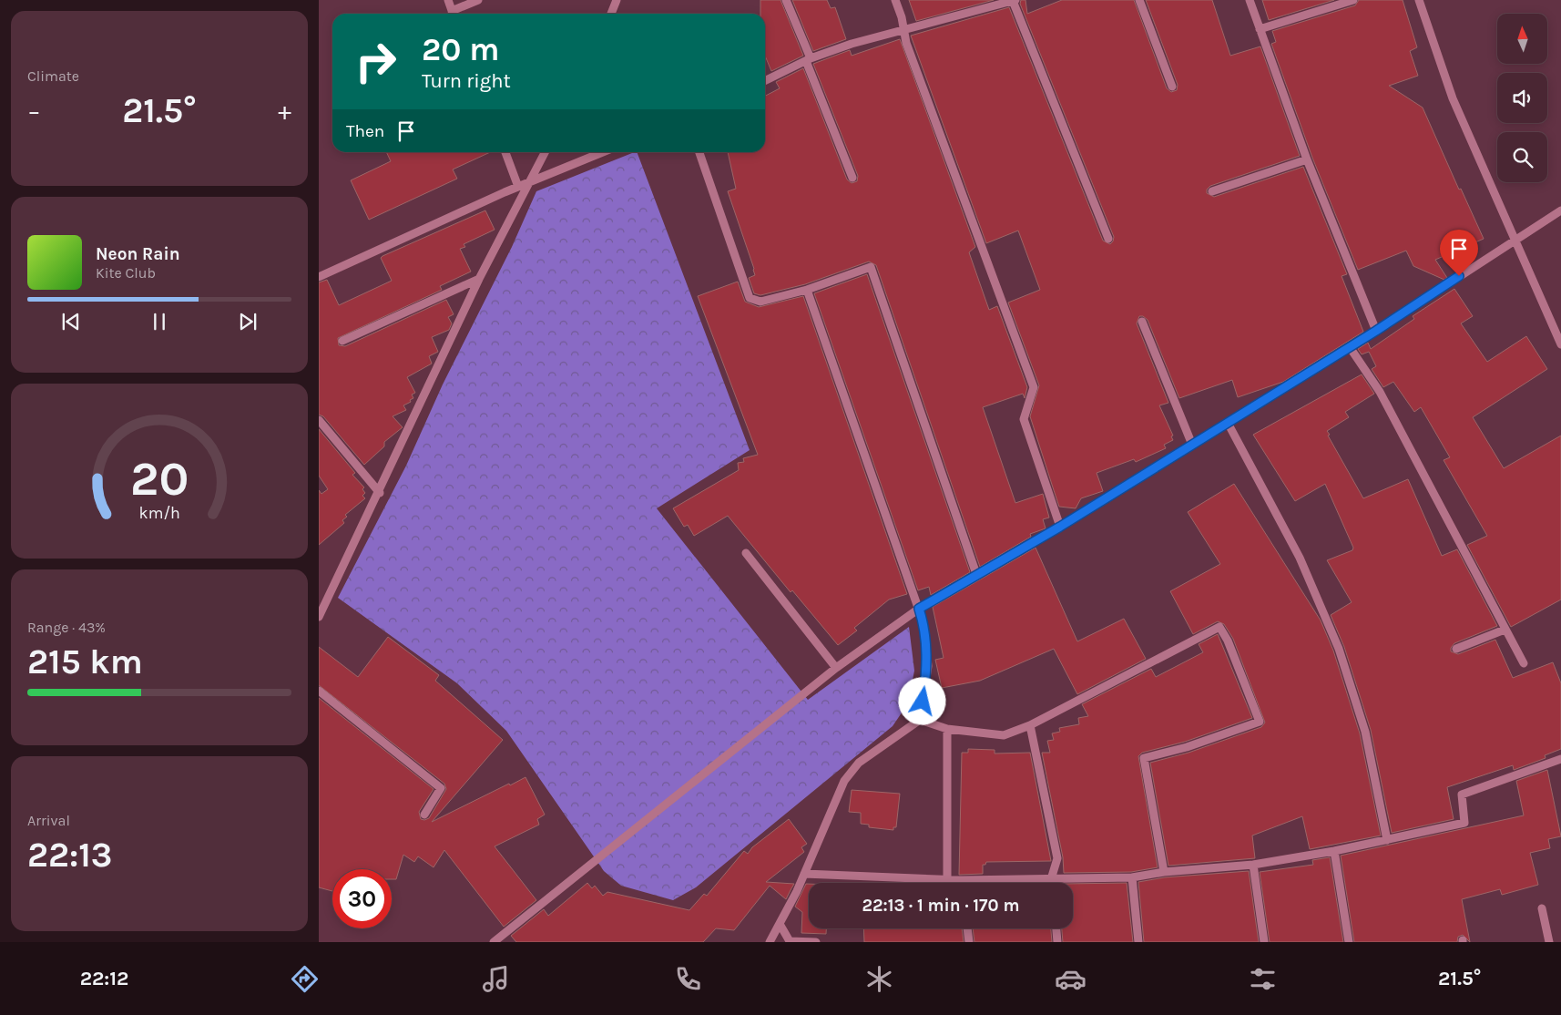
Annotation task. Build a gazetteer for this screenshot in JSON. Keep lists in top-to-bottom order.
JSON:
{
  "north": "top",
  "page": {
    "tile": [
      "Climate",
      ["Range · 43%", "215 km"],
      ["Arrival", "22:13"]
    ],
    "turn": ["20 m", "Turn right"],
    "heat": ["−", "21.5°", "+"],
    "then": "Then",
    "song": ["Neon Rain", "Kite Club"],
    "limit": "30",
    "trip": "22:13 · 1 min · 170 m",
    "tabs": ["22:12", "21.5°"],
    "gauge": ["20", "km/h"]
  }
}
